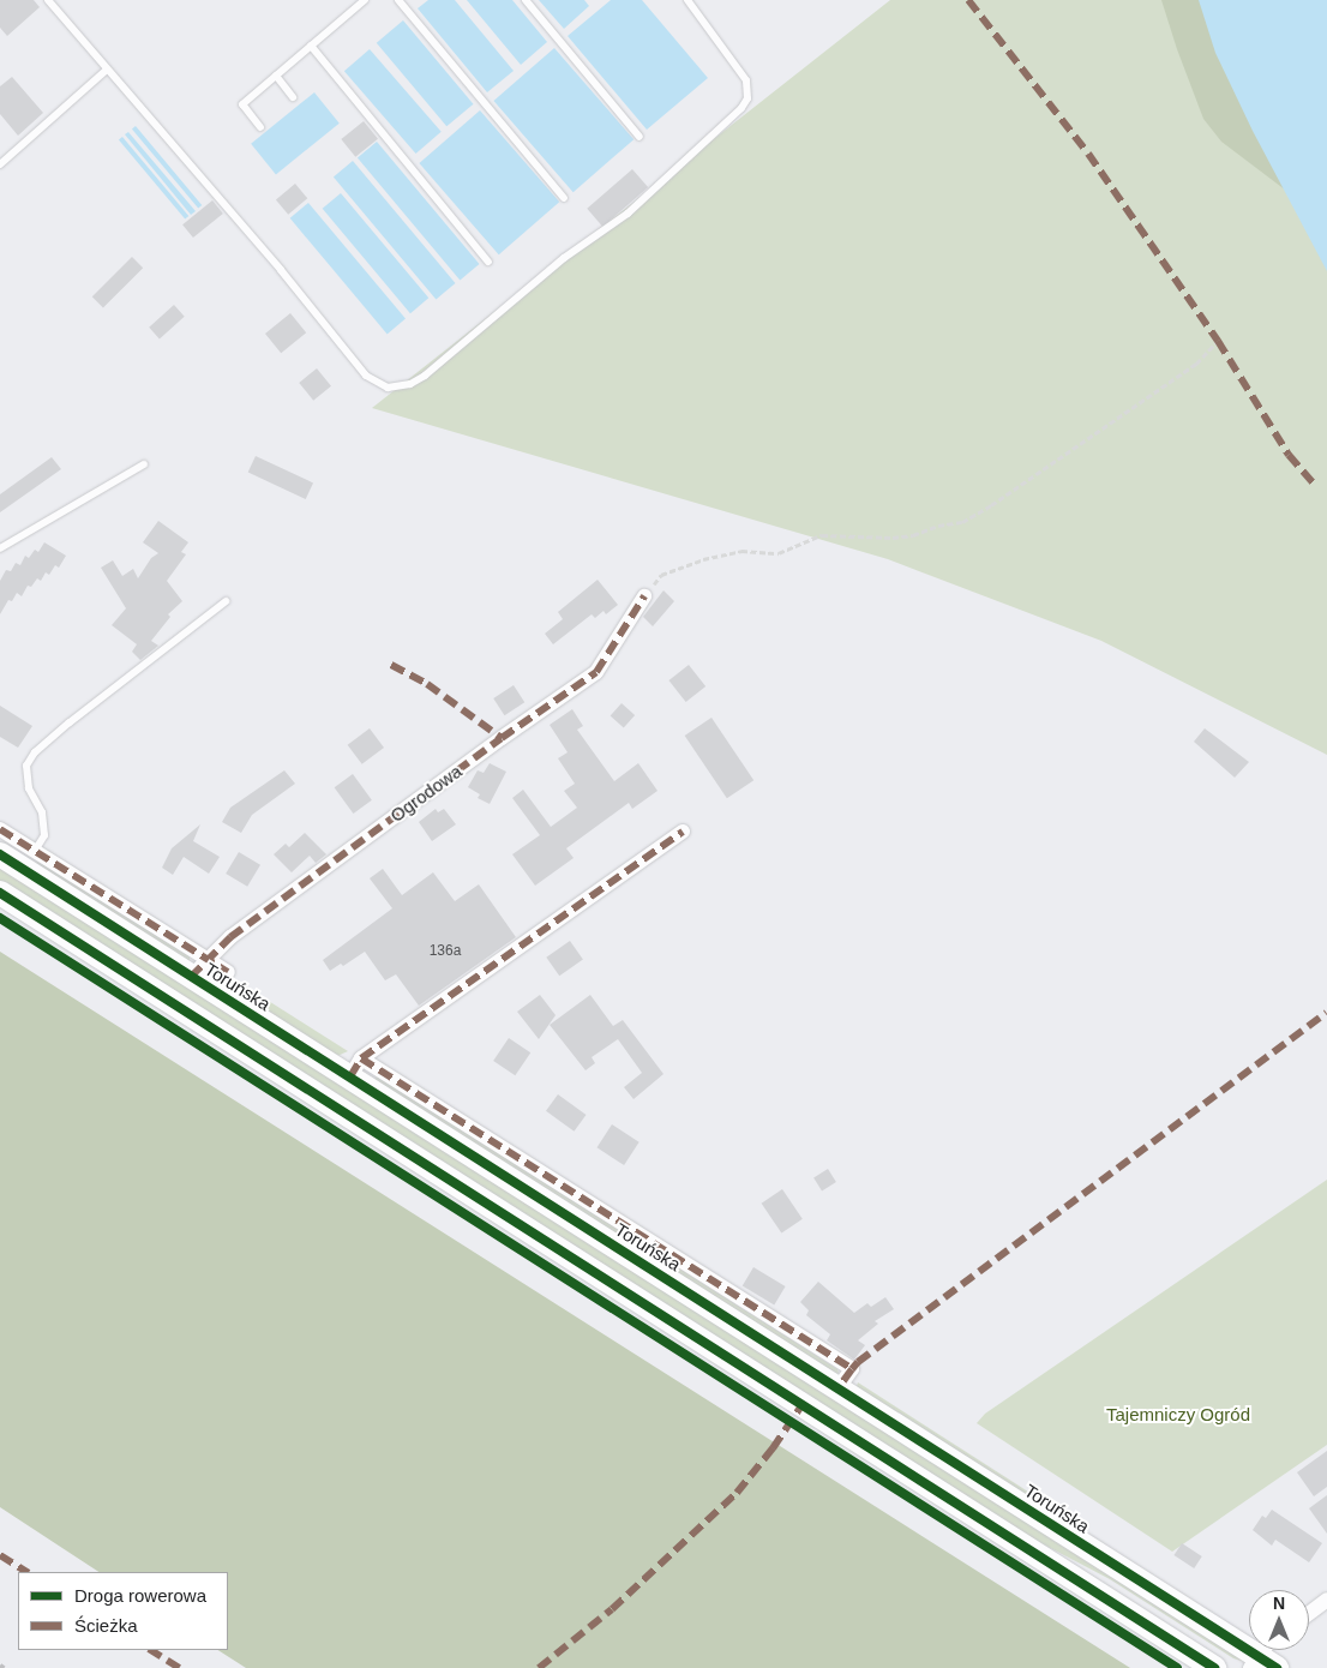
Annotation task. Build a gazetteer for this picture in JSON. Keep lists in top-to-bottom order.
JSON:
{
  "streets": {
    "main road": ["Toruńska"],
    "street": ["Ogrodowa"]
  },
  "crossings": [
    ["Ogrodowa", "Toruńska"]
  ],
  "parks": ["Tajemniczy Ogród"],
  "house_numbers": ["136a"],
  "legend": ["Droga rowerowa", "Ścieżka"],
  "north": "top"
}
